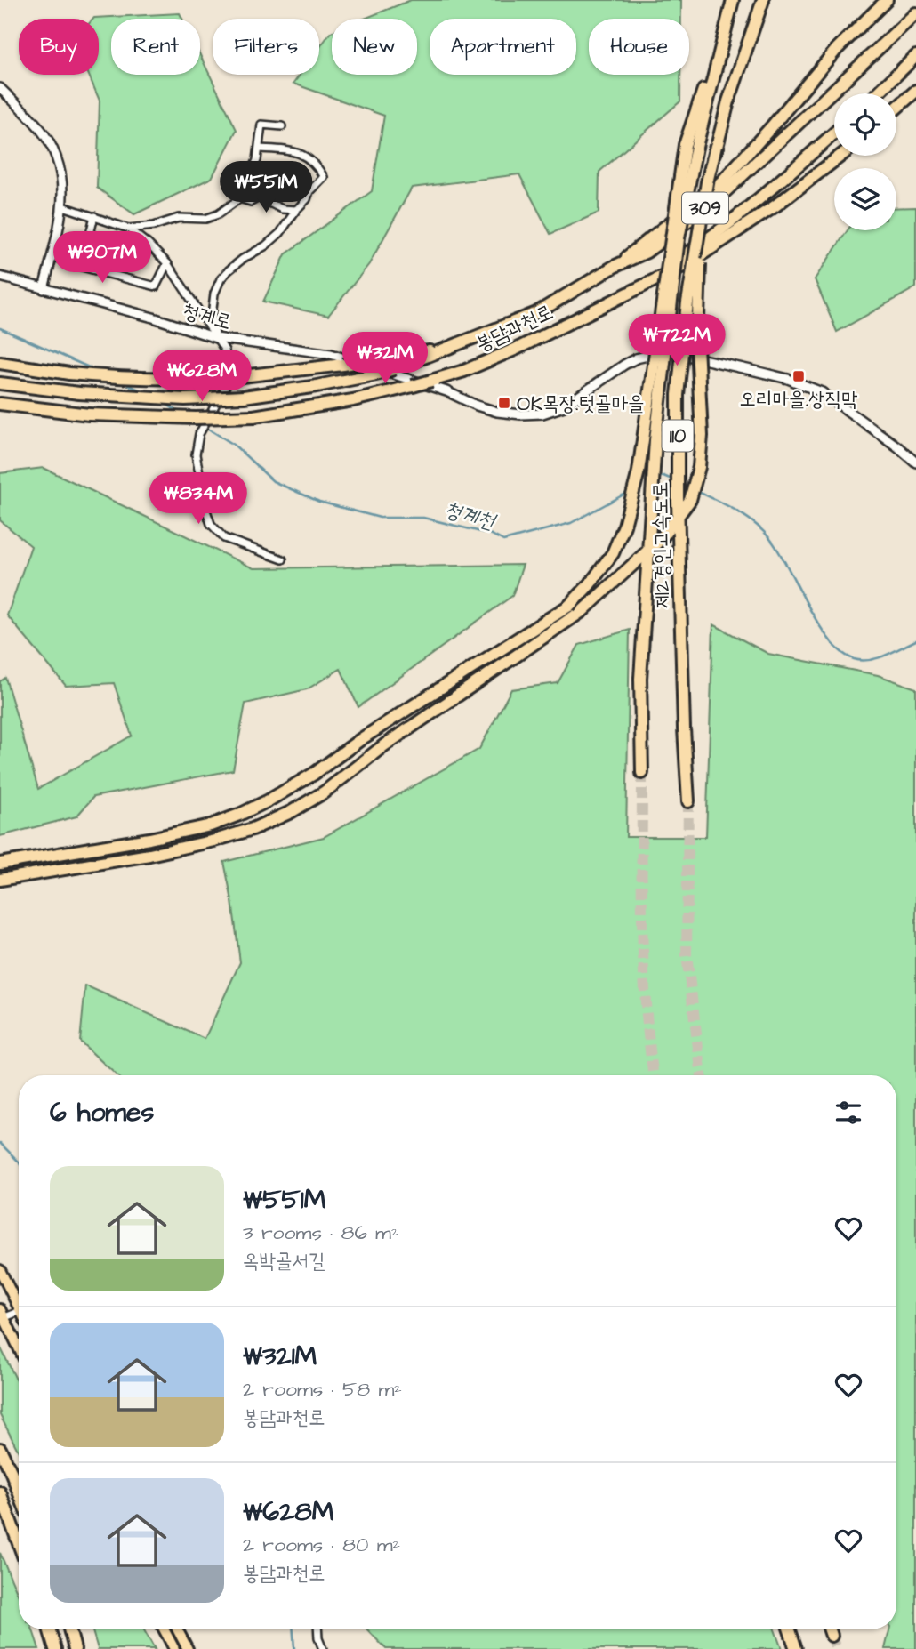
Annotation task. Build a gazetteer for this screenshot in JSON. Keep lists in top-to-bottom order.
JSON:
{
  "streets": {
    "highway": [
      "309",
      "봉담과천로",
      "110",
      "제2경인고속도로"
    ],
    "street": ["청계로"]
  },
  "water": ["청계천"],
  "places": {
    "transit": ["오리마을.상직막", "OK목장.텃골마을"]
  },
  "page": {
    "chip": [
      "Buy",
      "Rent",
      "Filters",
      "New",
      "Apartment",
      "House"
    ],
    "price": [
      "₩551M",
      "₩907M",
      "₩722M",
      "₩321M",
      "₩628M",
      "₩834M"
    ],
    "heading": "6 homes",
    "list": [
      {
        "name": "₩551M",
        "note": "3 rooms · 86 m² · 옥박골서길"
      },
      {
        "name": "₩321M",
        "note": "2 rooms · 58 m² · 봉담과천로"
      },
      {
        "name": "₩628M",
        "note": "2 rooms · 80 m² · 봉담과천로"
      }
    ]
  }
}
